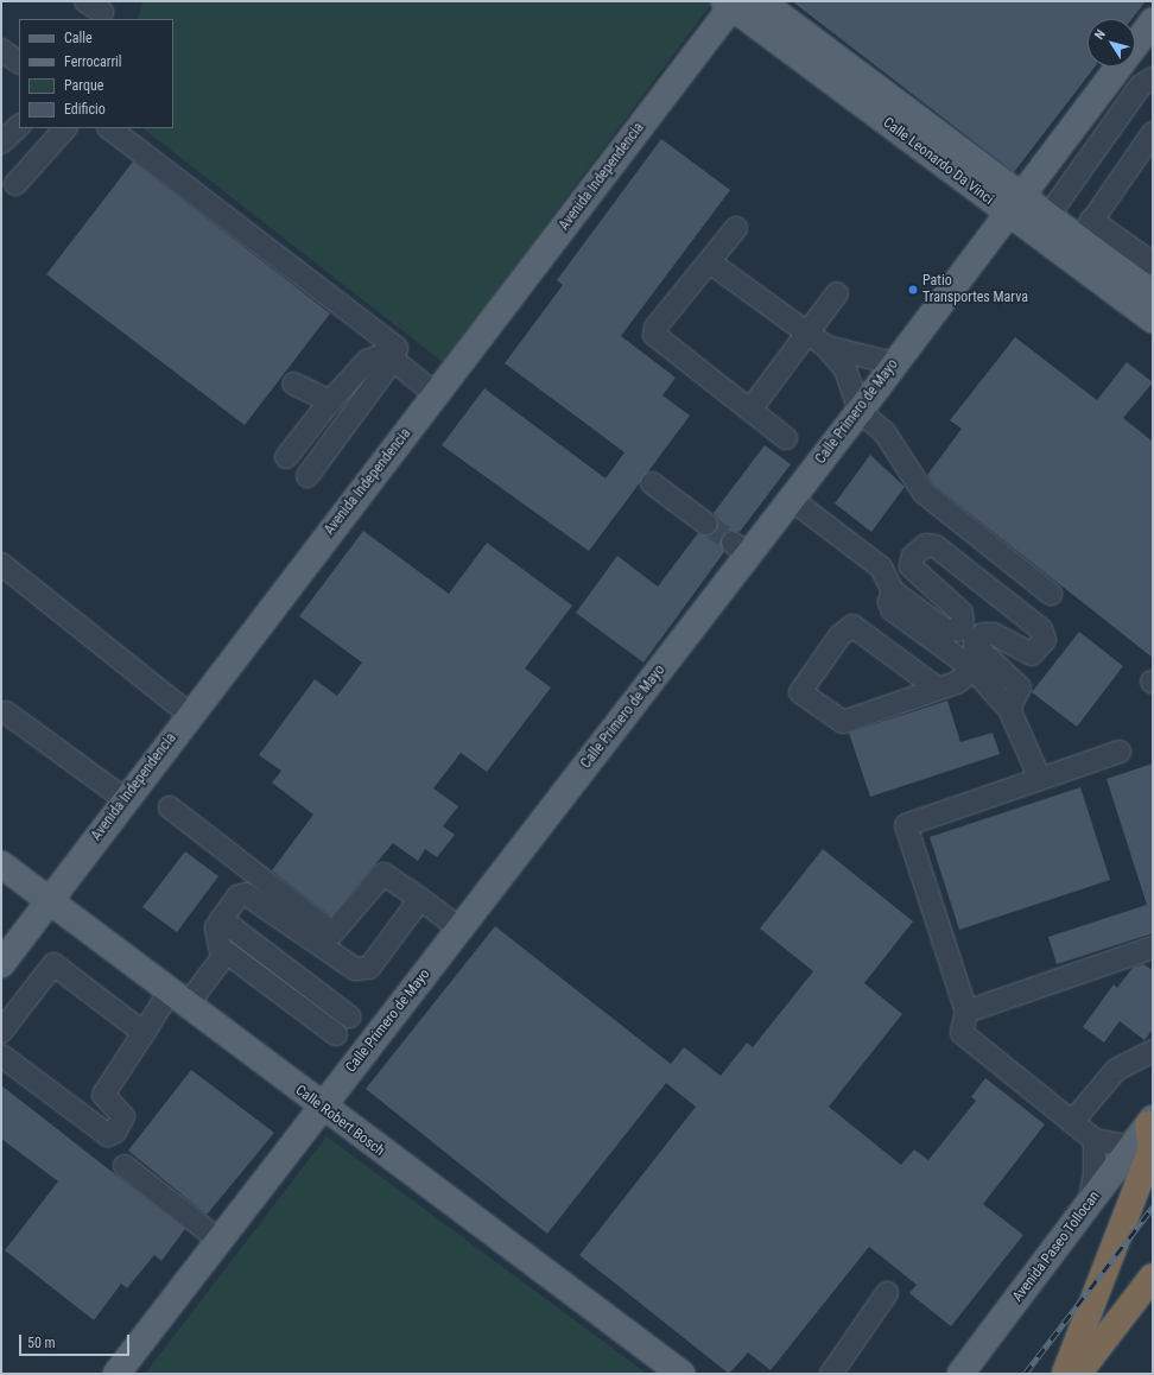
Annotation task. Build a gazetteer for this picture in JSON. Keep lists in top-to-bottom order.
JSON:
{
  "streets": {
    "main road": [
      "Calle Leonardo Da Vinci",
      "Avenida Independencia",
      "Calle Primero de Mayo",
      "Calle Robert Bosch",
      "Avenida Paseo Tollocan"
    ]
  },
  "crossings": [
    ["Calle Leonardo Da Vinci", "Avenida Independencia"],
    ["Calle Leonardo Da Vinci", "Calle Primero de Mayo"],
    ["Avenida Independencia", "Calle Robert Bosch"],
    ["Calle Primero de Mayo", "Calle Robert Bosch"]
  ],
  "places": ["Patio Transportes Marva"],
  "legend": [
    "Calle",
    "Ferrocarril",
    "Parque",
    "Edificio"
  ],
  "scale_bar": "50 m",
  "north": "top left"
}
